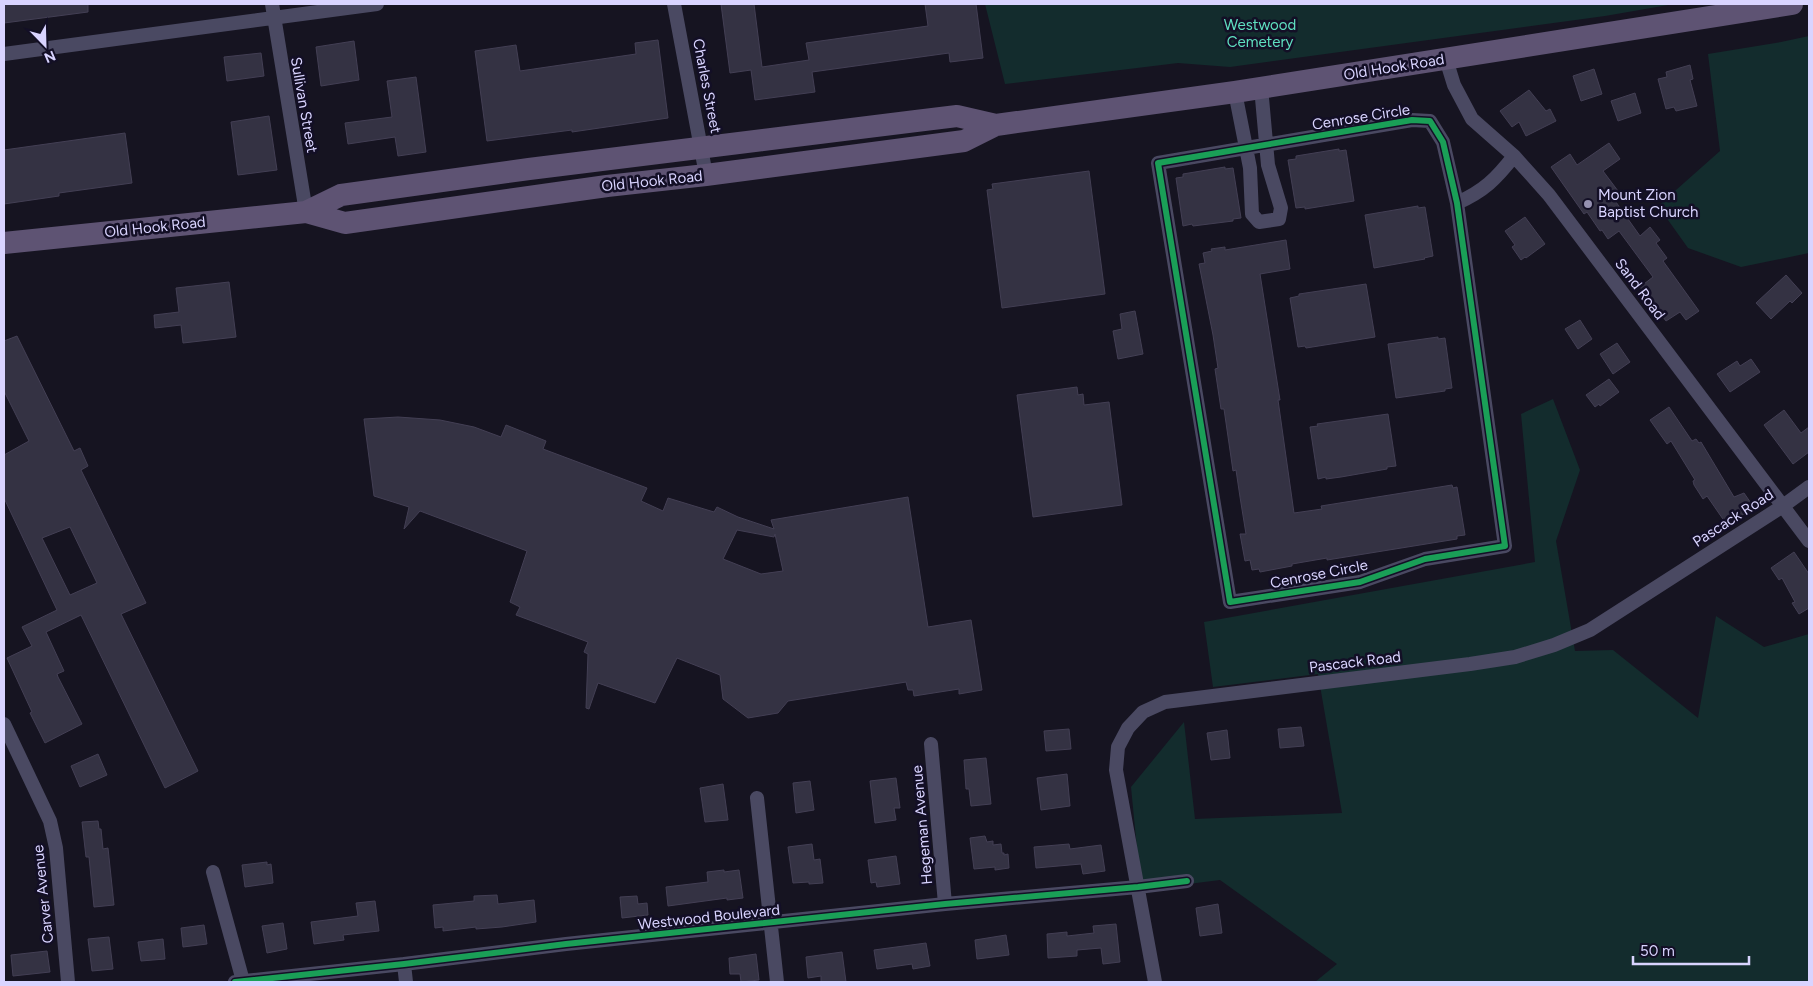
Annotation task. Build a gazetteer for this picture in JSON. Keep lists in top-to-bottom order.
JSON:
{
  "streets": {
    "main road": ["Old Hook Road"],
    "street": [
      "Charles Street",
      "Sullivan Street",
      "Cenrose Circle",
      "Sand Road",
      "Pascack Road",
      "Hegeman Avenue",
      "Carver Avenue",
      "Westwood Boulevard"
    ]
  },
  "crossings": [
    ["Old Hook Road", "Charles Street"],
    ["Old Hook Road", "Sullivan Street"],
    ["Old Hook Road", "Sand Road"],
    ["Sand Road", "Pascack Road"],
    ["Pascack Road", "Westwood Boulevard"],
    ["Hegeman Avenue", "Westwood Boulevard"]
  ],
  "parks": ["Westwood Cemetery"],
  "places": ["Mount Zion Baptist Church"],
  "scale_bar": "50 m",
  "north": "bottom right"
}
